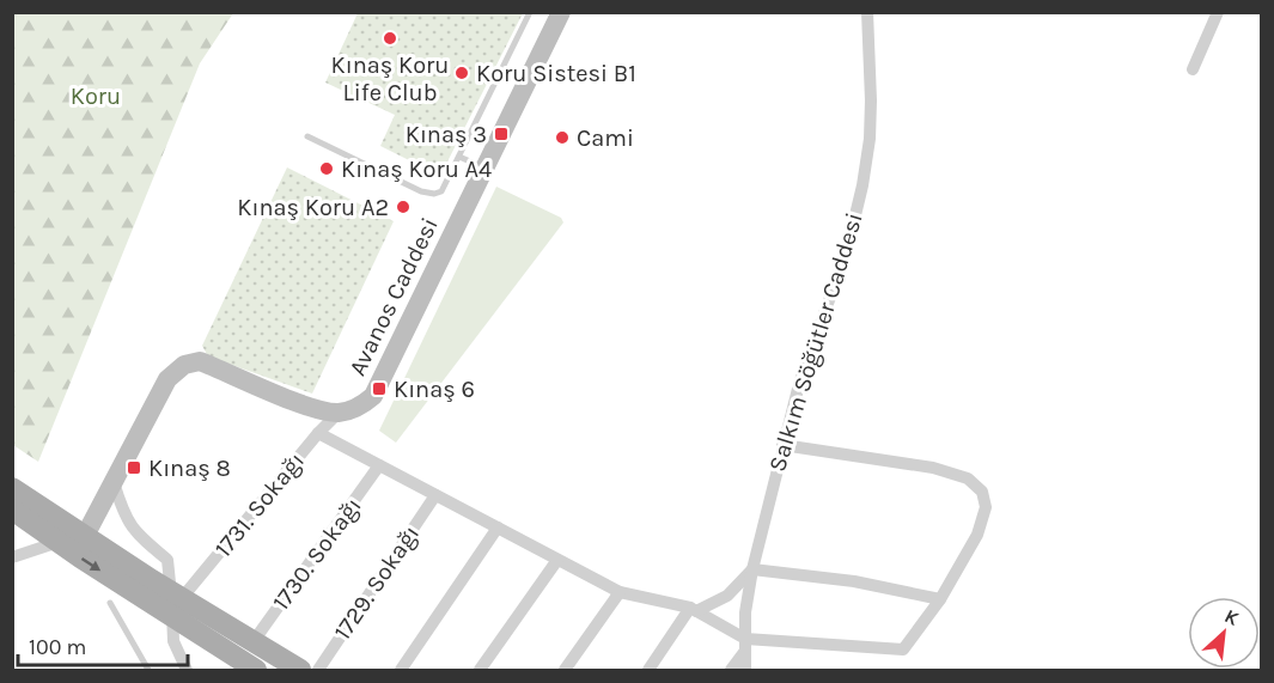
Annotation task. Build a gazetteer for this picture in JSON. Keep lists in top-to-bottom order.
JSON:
{
  "streets": {
    "street": [
      "Avanos Caddesi",
      "Salkım Söğütler Caddesi",
      "1731. Sokağı",
      "1730. Sokağı",
      "1729. Sokağı"
    ]
  },
  "crossings": [
    ["Avanos Caddesi", "1731. Sokağı"]
  ],
  "parks": ["Koru"],
  "places": {
    "other": [
      "Kınaş Koru Life Club",
      "Koru Sistesi B1",
      "Cami",
      "Kınaş Koru A4",
      "Kınaş Koru A2"
    ],
    "transit": ["Kınaş 3", "Kınaş 6", "Kınaş 8"]
  },
  "scale_bar": "100 m",
  "north": "top right"
}
